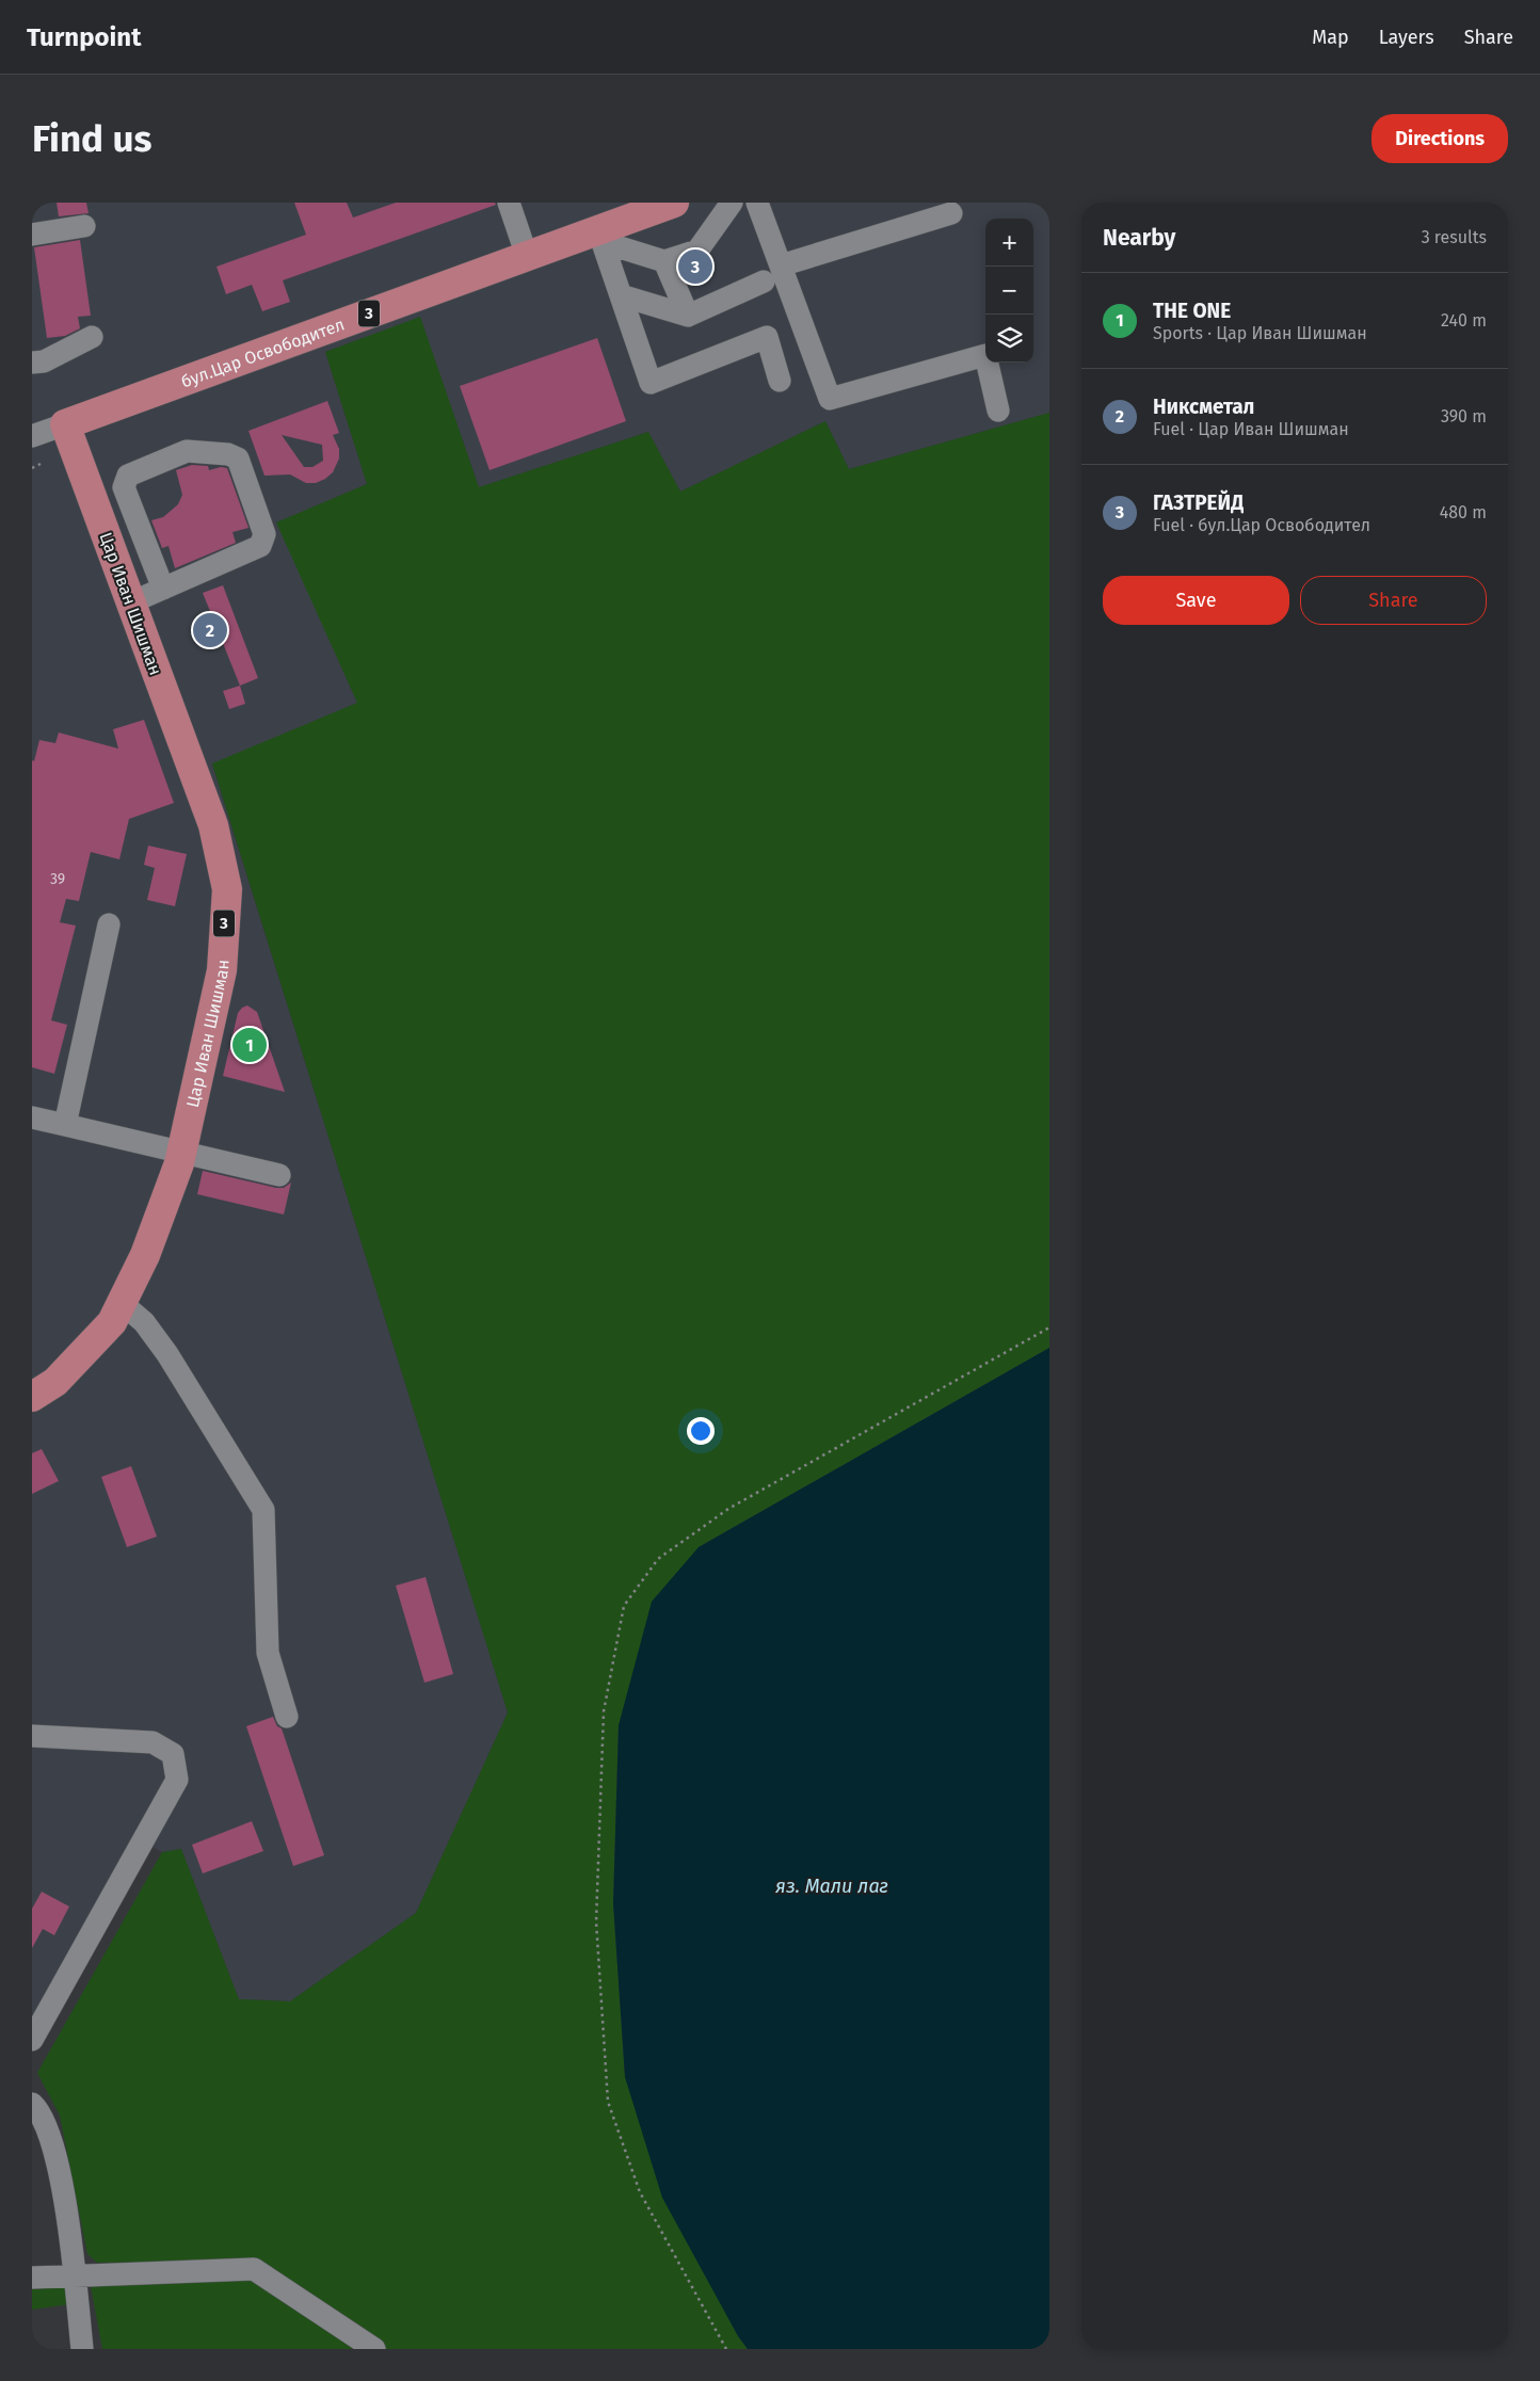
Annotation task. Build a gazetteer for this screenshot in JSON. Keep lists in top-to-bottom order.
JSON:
{
  "streets": {
    "main road": ["3", "бул.Цар Освободител", "Цар Иван Шишман"]
  },
  "crossings": [
    ["бул.Цар Освободител", "Цар Иван Шишман"]
  ],
  "water": ["яз. Мали лаг"],
  "house_numbers": ["39"],
  "page": {
    "header": "Turnpoint",
    "nav": ["Map", "Layers", "Share"],
    "buttons": [
      "Directions",
      ["Save", "Share"]
    ],
    "title": "Find us",
    "heading": ["Nearby", "3 results"],
    "map_buttons": ["+", "−"],
    "pins": ["3", "2", "1"],
    "list": [
      {
        "mark": "1",
        "name": "THE ONE",
        "note": "Sports · Цар Иван Шишман",
        "value": "240 m"
      },
      {
        "mark": "2",
        "name": "Никсметал",
        "note": "Fuel · Цар Иван Шишман",
        "value": "390 m"
      },
      {
        "mark": "3",
        "name": "ГАЗТРЕЙД",
        "note": "Fuel · бул.Цар Освободител",
        "value": "480 m"
      }
    ]
  }
}
